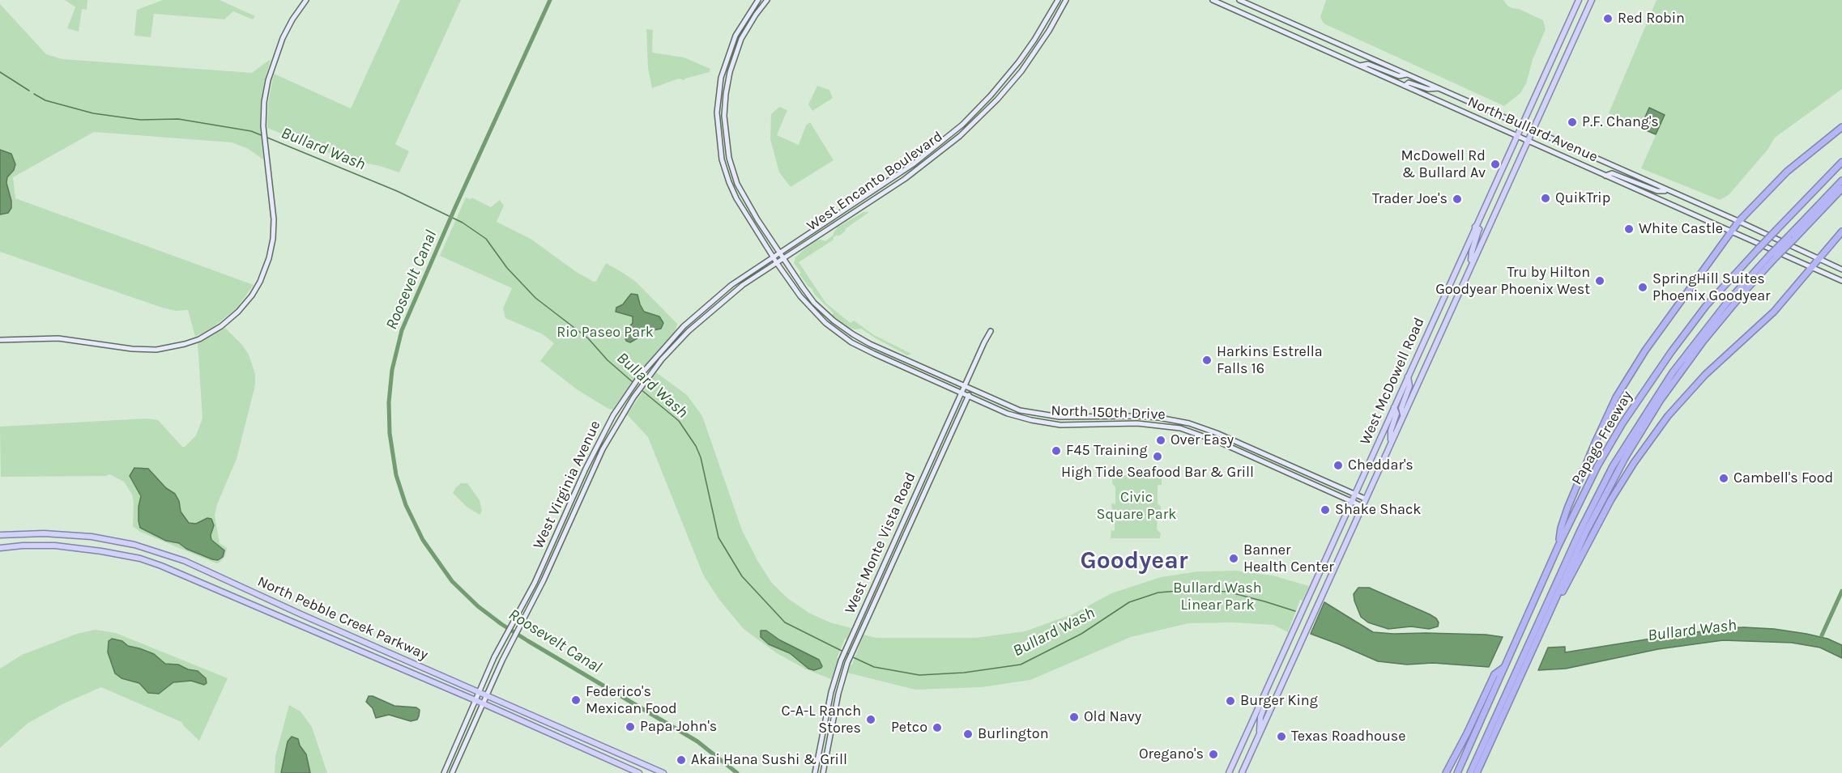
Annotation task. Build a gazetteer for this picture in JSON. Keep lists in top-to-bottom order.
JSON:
{
  "streets": {
    "highway": ["Papago Freeway"],
    "main road": [
      "North Bullard Avenue",
      "West Encanto Boulevard",
      "West McDowell Road",
      "North 150th Drive",
      "West Virginia Avenue",
      "West Monte Vista Road",
      "North Pebble Creek Parkway"
    ]
  },
  "crossings": [
    ["North Bullard Avenue", "West McDowell Road"],
    ["West Encanto Boulevard", "North 150th Drive"],
    ["West Encanto Boulevard", "West Virginia Avenue"],
    ["West McDowell Road", "North 150th Drive"],
    ["North 150th Drive", "West Virginia Avenue"],
    ["North 150th Drive", "West Monte Vista Road"],
    ["West Virginia Avenue", "North Pebble Creek Parkway"]
  ],
  "districts": ["Goodyear"],
  "water": ["Bullard Wash", "Roosevelt Canal"],
  "parks": ["Rio Paseo Park", "Civic Square Park", "Bullard Wash Linear Park"],
  "places": [
    "Red Robin",
    "P.F. Chang's",
    "McDowell Rd & Bullard Av",
    "QuikTrip",
    "Trader Joe's",
    "White Castle",
    "Tru by Hilton Goodyear Phoenix West",
    "SpringHill Suites Phoenix Goodyear",
    "Harkins Estrella Falls 16",
    "Over Easy",
    "F45 Training",
    "High Tide Seafood Bar & Grill",
    "Cheddar's",
    "Cambell's Food",
    "Shake Shack",
    "Banner Health Center",
    "Federico's Mexican Food",
    "Burger King",
    "Old Navy",
    "C-A-L Ranch Stores",
    "Papa John's",
    "Petco",
    "Burlington",
    "Texas Roadhouse",
    "Oregano's",
    "Akai Hana Sushi & Grill"
  ]
}
